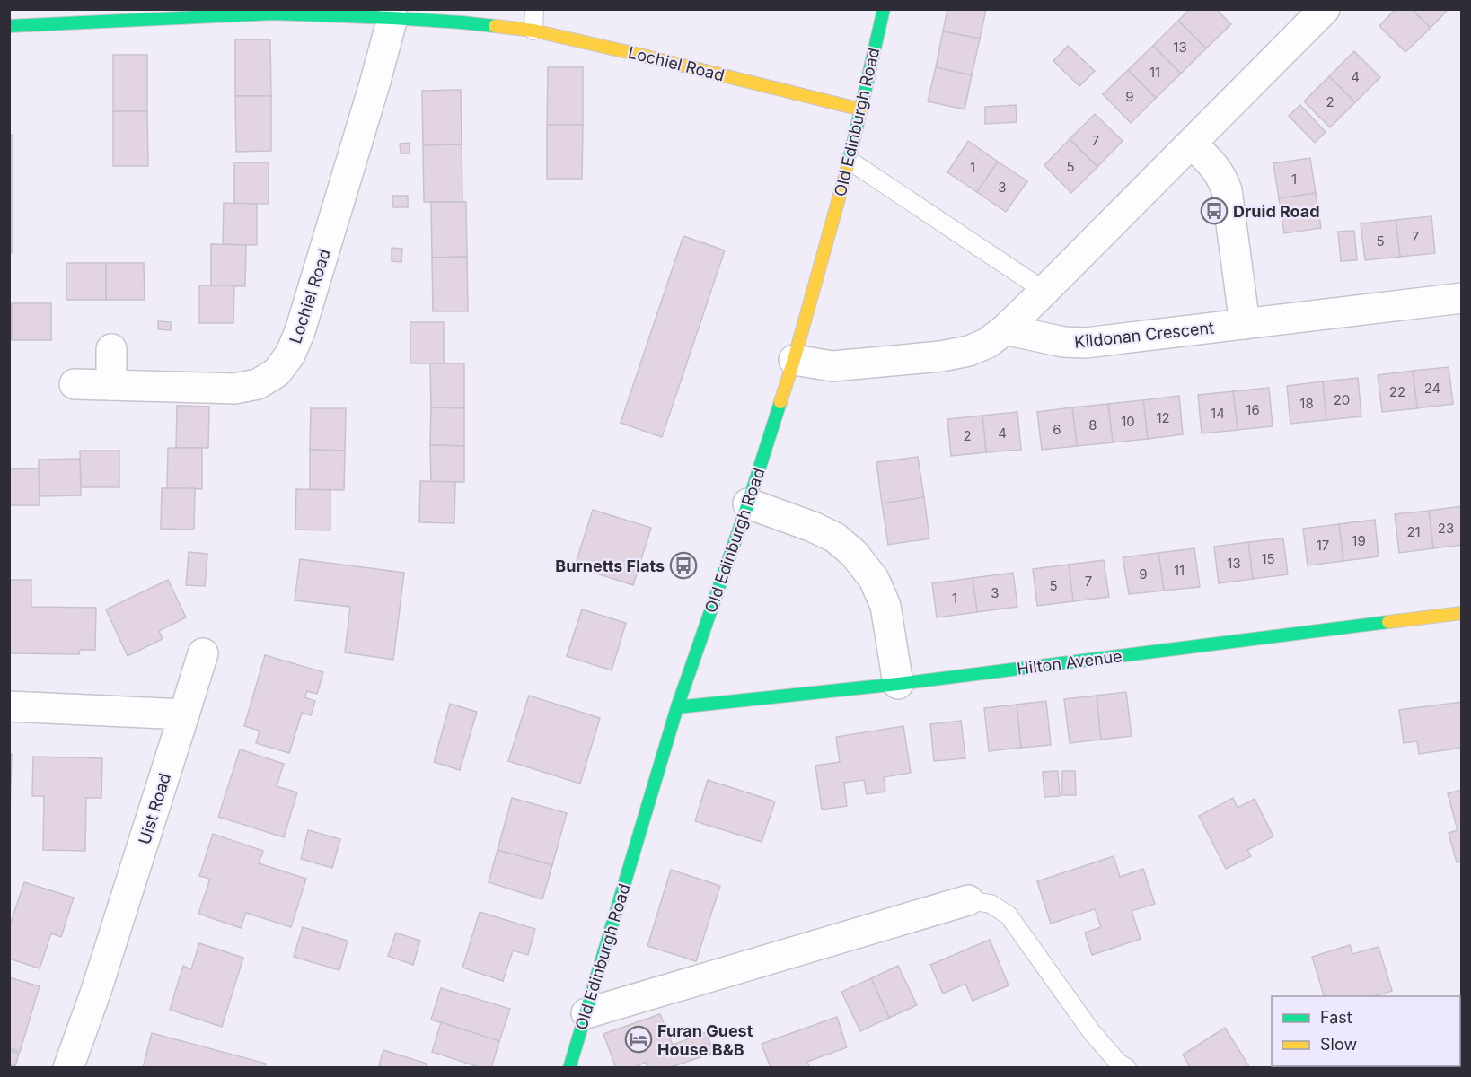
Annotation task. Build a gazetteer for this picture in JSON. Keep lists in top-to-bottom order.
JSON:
{
  "streets": {
    "street": [
      "Lochiel Road",
      "Old Edinburgh Road",
      "Kildonan Crescent",
      "Hilton Avenue",
      "Uist Road"
    ]
  },
  "crossings": [
    ["Lochiel Road", "Old Edinburgh Road"],
    ["Old Edinburgh Road", "Hilton Avenue"]
  ],
  "places": {
    "bus stop": ["Druid Road", "Burnetts Flats"],
    "hotel": ["Furan Guest House B&B"]
  },
  "house_numbers": [
    "13",
    "11",
    "4",
    "9",
    "2",
    "7",
    "5",
    "1",
    "1",
    "3",
    "7",
    "5",
    "24",
    "22",
    "20",
    "18",
    "16",
    "14",
    "12",
    "10",
    "8",
    "6",
    "4",
    "2",
    "23",
    "21",
    "19",
    "17",
    "15",
    "13",
    "11",
    "9",
    "7",
    "5",
    "3",
    "1"
  ],
  "legend": ["Fast", "Slow"]
}
